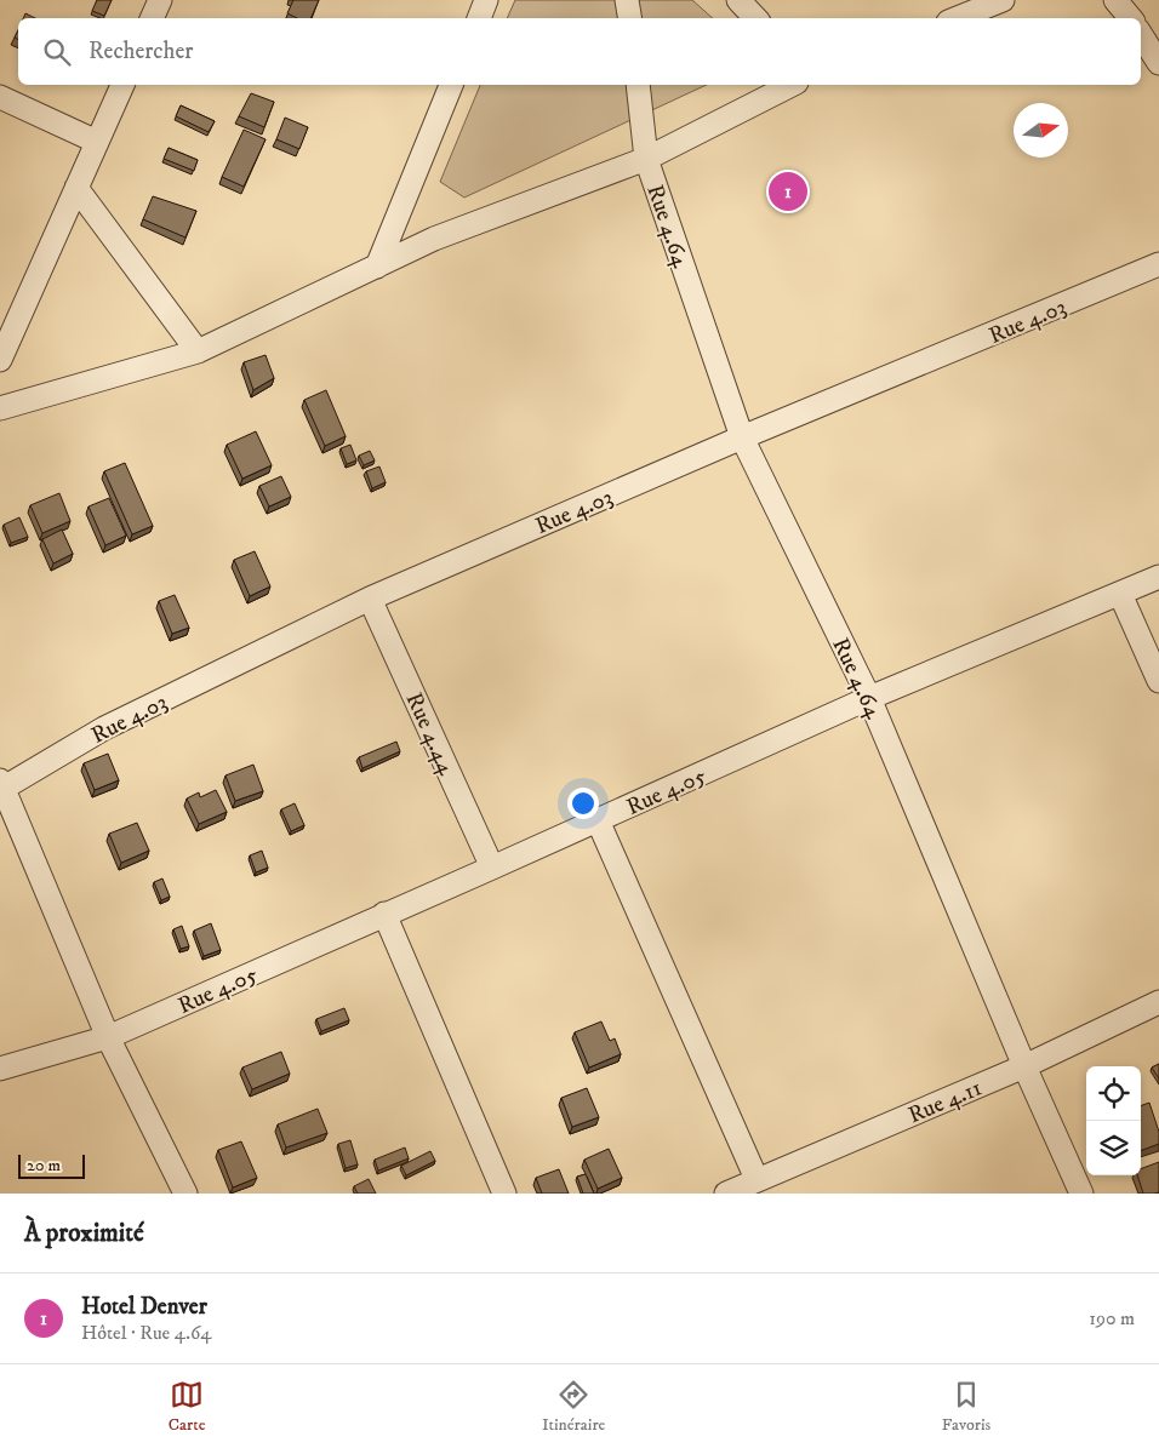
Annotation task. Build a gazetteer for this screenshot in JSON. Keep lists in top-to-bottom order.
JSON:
{
  "streets": {
    "street": [
      "Rue 4.64",
      "Rue 4.03",
      "Rue 4.44",
      "Rue 4.05",
      "Rue 4.11"
    ]
  },
  "crossings": [
    ["Rue 4.64", "Rue 4.03"],
    ["Rue 4.64", "Rue 4.05"],
    ["Rue 4.64", "Rue 4.11"],
    ["Rue 4.03", "Rue 4.44"],
    ["Rue 4.44", "Rue 4.05"]
  ],
  "scale_bar": "20 m",
  "north": "right",
  "page": {
    "search": "Rechercher",
    "pins": "1",
    "scale": "20 m",
    "heading": "À proximité",
    "list": [
      {
        "mark": "1",
        "name": "Hotel Denver",
        "note": "Hôtel · Rue 4.64",
        "value": "190 m"
      }
    ],
    "nav": ["Carte", "Itinéraire", "Favoris"]
  }
}
